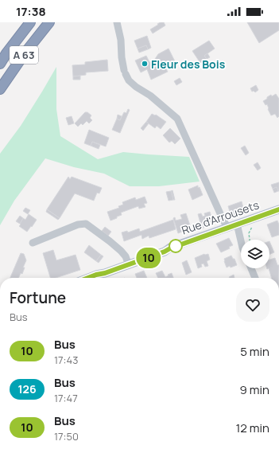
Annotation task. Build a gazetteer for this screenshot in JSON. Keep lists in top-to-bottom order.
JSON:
{
  "streets": {
    "highway": ["A 63"],
    "main road": ["Rue d'Arrousets"]
  },
  "places": ["Fleur des Bois"],
  "lines": ["bus line 10"],
  "page": {
    "status": "17:38",
    "on_map": "10",
    "heading": ["Fortune", "Bus"],
    "list": [
      {
        "mark": "10",
        "name": "Bus",
        "note": "17:43",
        "value": "5 min"
      },
      {
        "mark": "126",
        "name": "Bus",
        "note": "17:47",
        "value": "9 min"
      },
      {
        "mark": "10",
        "name": "Bus",
        "note": "17:50",
        "value": "12 min"
      }
    ]
  }
}
